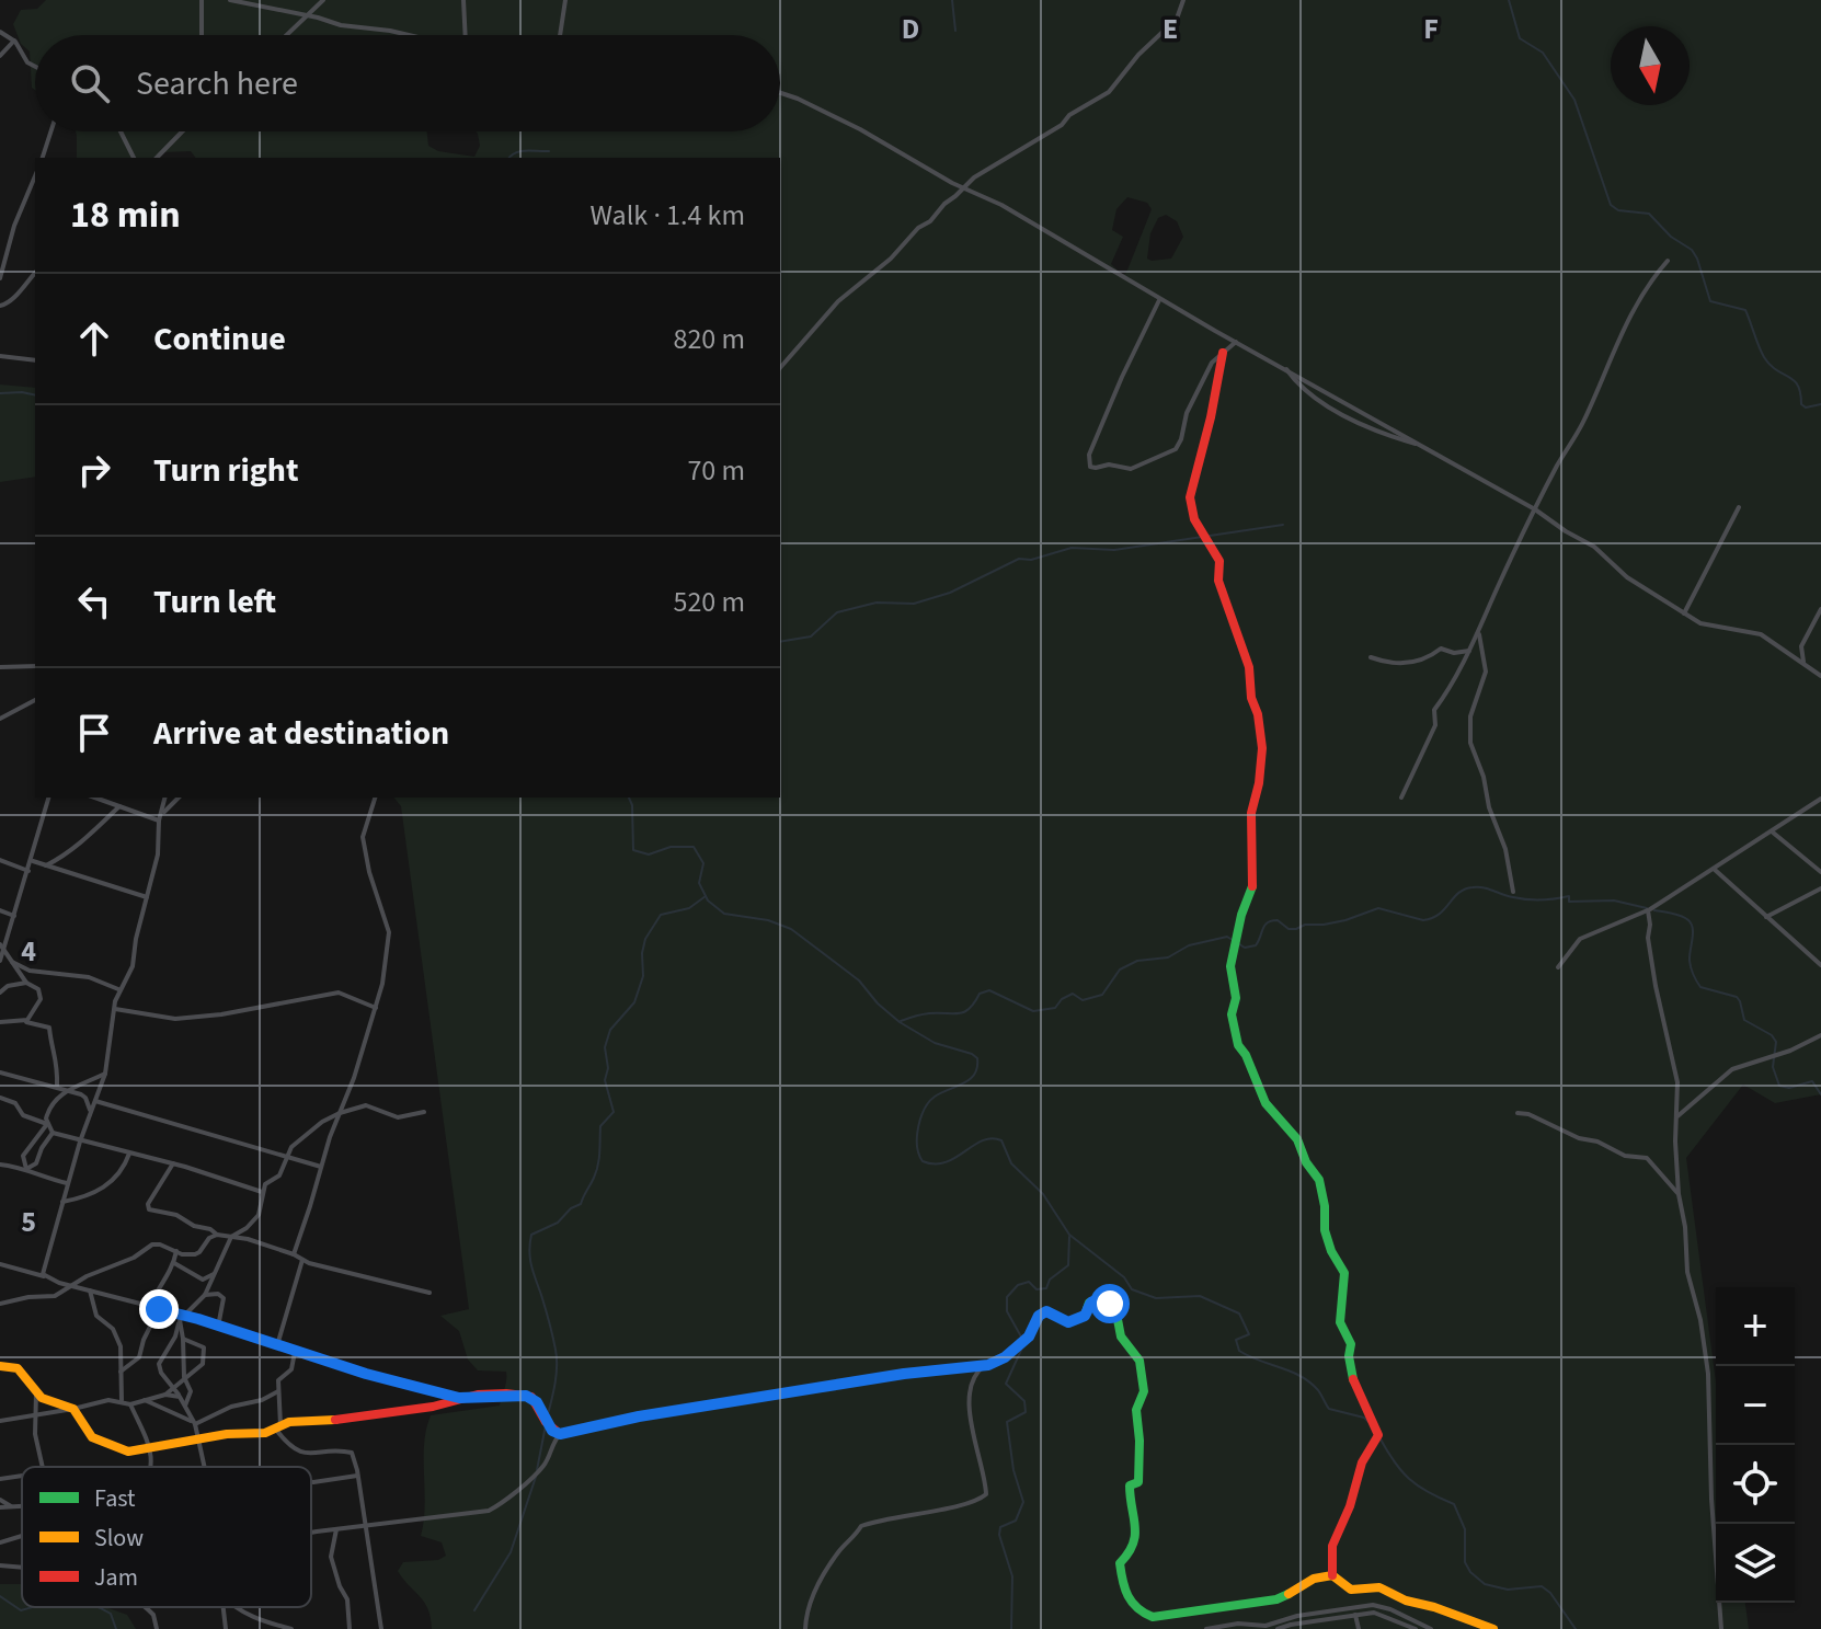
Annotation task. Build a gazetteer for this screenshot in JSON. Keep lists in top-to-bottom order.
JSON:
{
  "legend": ["Fast", "Slow", "Jam"],
  "north": "bottom",
  "page": {
    "search": "Search here",
    "heading": ["18 min", "Walk · 1.4 km"],
    "list": [
      ["Continue", "820 m"],
      ["Turn right", "70 m"],
      ["Turn left", "520 m"],
      "Arrive at destination"
    ],
    "map_buttons": ["+", "−"]
  },
  "grid": {
    "columns": ["D", "E", "F"],
    "rows": ["4", "5"]
  }
}
